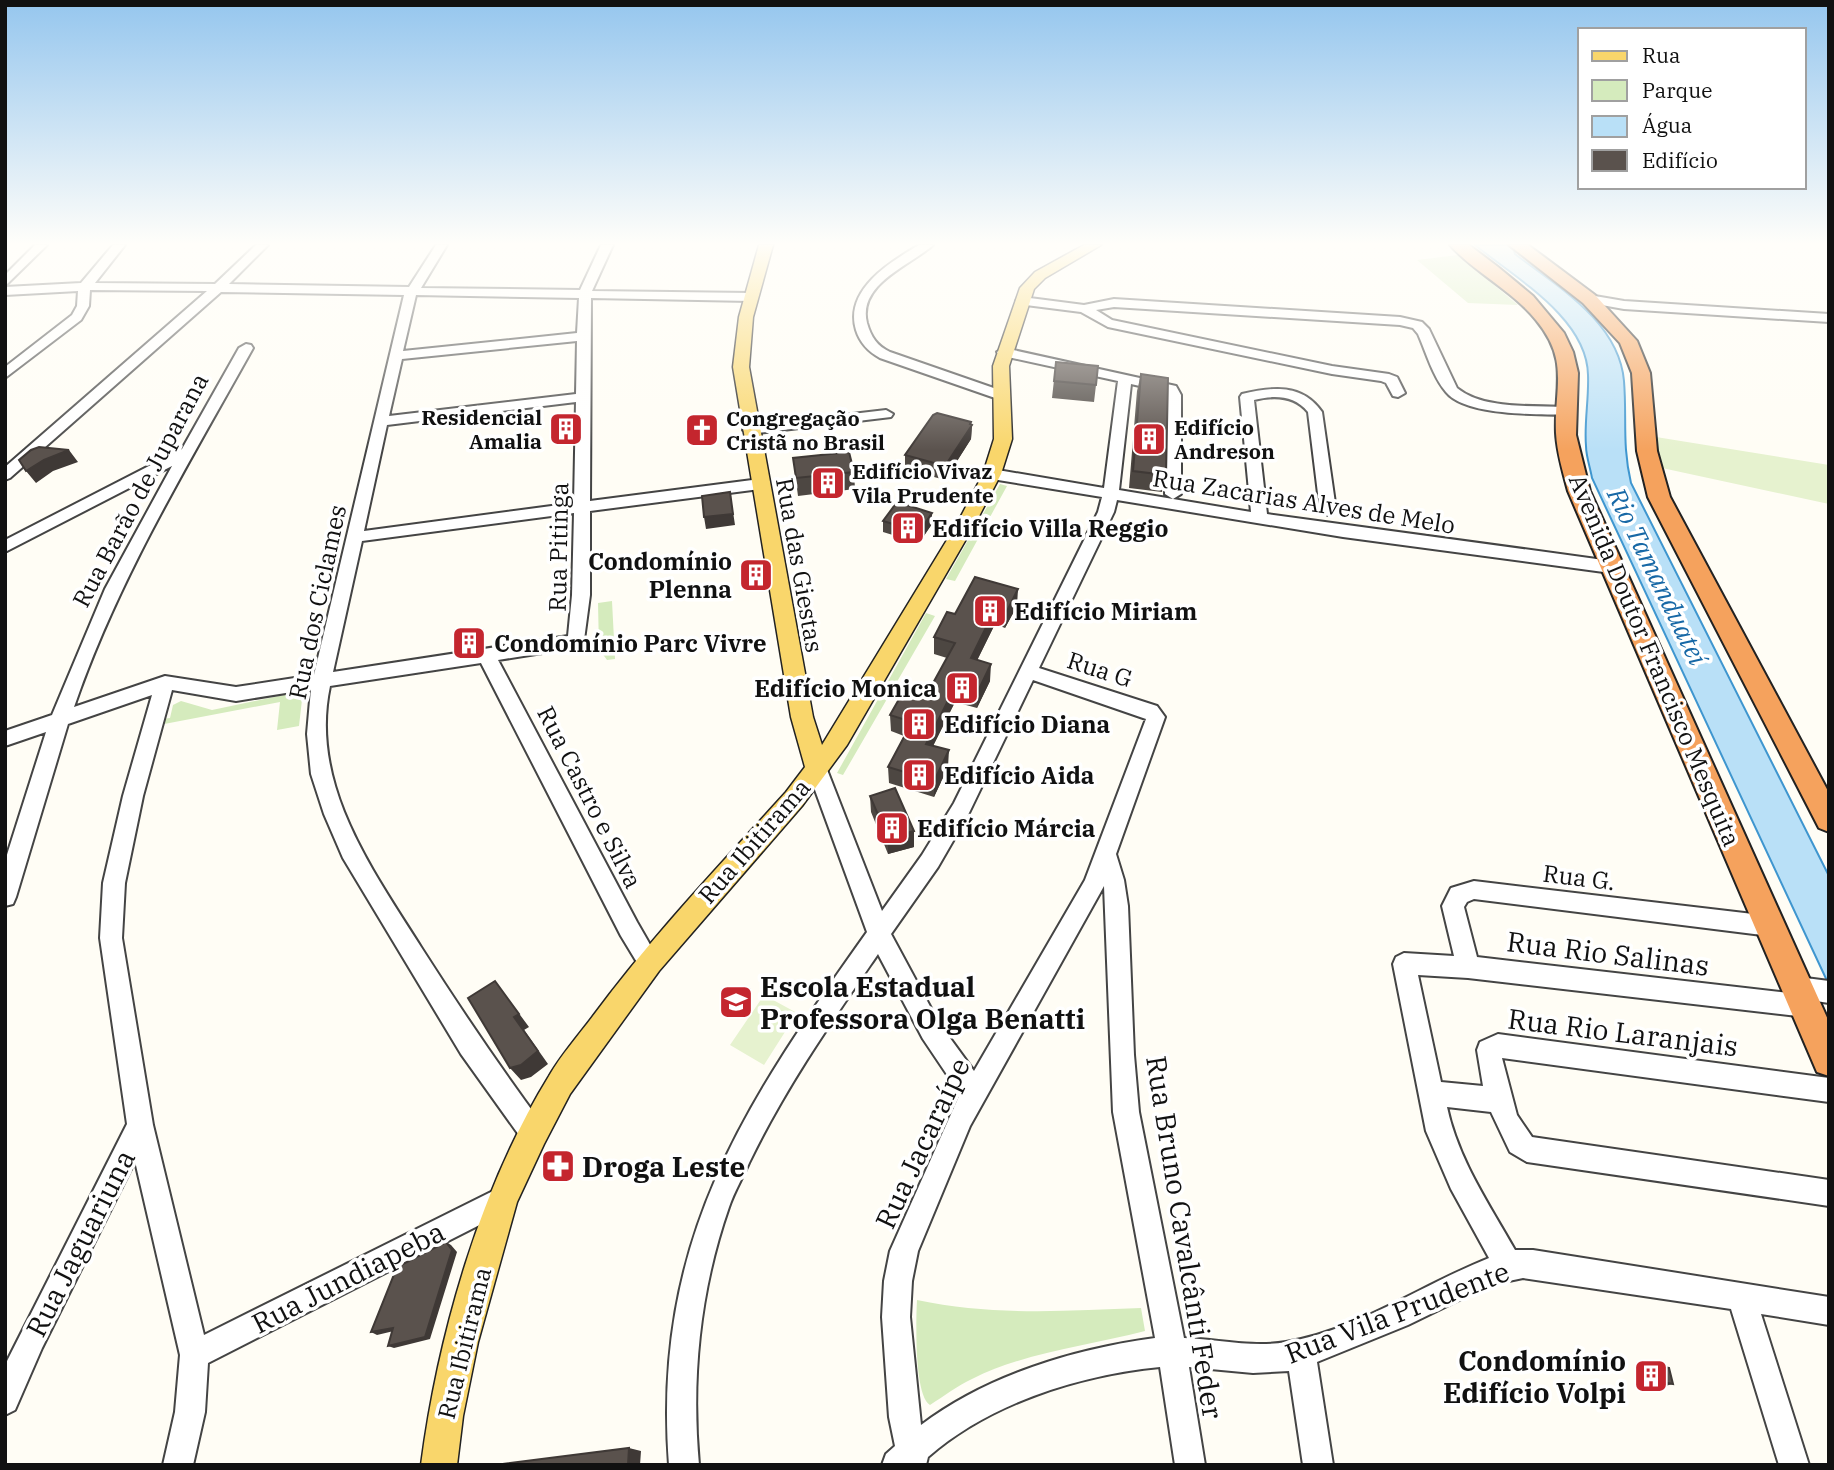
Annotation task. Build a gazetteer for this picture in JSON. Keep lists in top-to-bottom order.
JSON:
{
  "streets": {
    "highway": ["Avenida Doutor Francisco Mesquita"],
    "main road": ["Rua das Giestas", "Rua Ibitirama"],
    "street": [
      "Rua Barão de Juparana",
      "Rua Zacarias Alves de Melo",
      "Rua Pitinga",
      "Rua dos Ciclames",
      "Rua G",
      "Rua Castro e Silva",
      "Rua G.",
      "Rua Rio Salinas",
      "Rua Rio Laranjais",
      "Rua Jacaraípe",
      "Rua Bruno Cavalcânti Feder",
      "Rua Jaguariuna",
      "Rua Jundiapeba",
      "Rua Vila Prudente"
    ]
  },
  "crossings": [
    ["Rua Zacarias Alves de Melo", "Avenida Doutor Francisco Mesquita"],
    ["Rua Zacarias Alves de Melo", "Rua Ibitirama"],
    ["Rua Pitinga", "Rua dos Ciclames"],
    ["Rua Pitinga", "Rua Castro e Silva"],
    ["Rua das Giestas", "Rua Ibitirama"],
    ["Rua dos Ciclames", "Rua Ibitirama"],
    ["Avenida Doutor Francisco Mesquita", "Rua G."],
    ["Avenida Doutor Francisco Mesquita", "Rua Rio Salinas"],
    ["Rua G", "Rua Jacaraípe"],
    ["Rua Castro e Silva", "Rua Ibitirama"],
    ["Rua Ibitirama", "Rua Jundiapeba"],
    ["Rua G.", "Rua Rio Salinas"],
    ["Rua Jacaraípe", "Rua Bruno Cavalcânti Feder"],
    ["Rua Bruno Cavalcânti Feder", "Rua Vila Prudente"]
  ],
  "water": ["Rio Tamanduateí"],
  "places": {
    "building": [
      "Residencial Amalia",
      "Edifício Andreson",
      "Edifício Vivaz Vila Prudente",
      "Edifício Villa Reggio",
      "Condomínio Plenna",
      "Edifício Miriam",
      "Condomínio Parc Vivre",
      "Edifício Monica",
      "Edifício Diana",
      "Edifício Aida",
      "Edifício Márcia",
      "Condomínio Edifício Volpi"
    ],
    "church": ["Congregação Cristã no Brasil"],
    "school or university": ["Escola Estadual Professora Olga Benatti"],
    "pharmacy": ["Droga Leste"]
  },
  "legend": [
    "Rua",
    "Parque",
    "Água",
    "Edifício"
  ]
}
